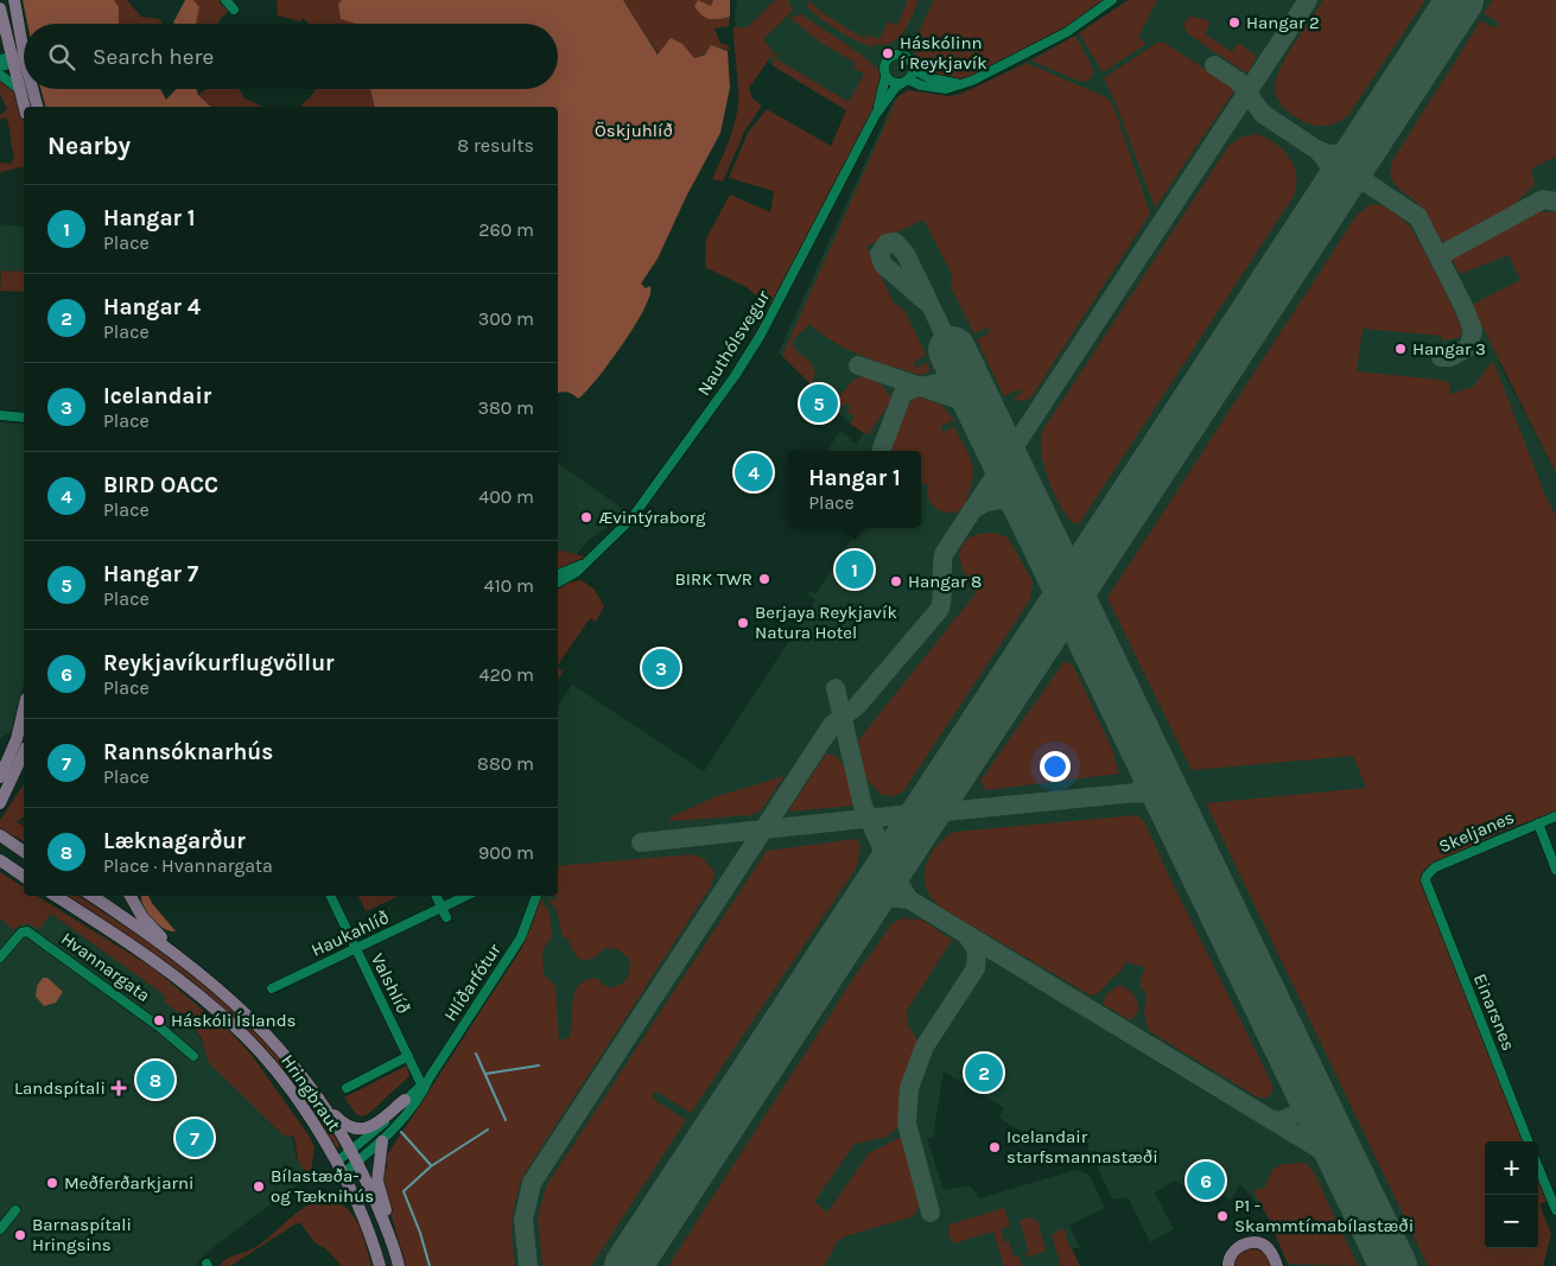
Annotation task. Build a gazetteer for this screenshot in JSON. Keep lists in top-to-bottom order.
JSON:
{
  "streets": {
    "main road": ["Hringbraut"],
    "street": [
      "Nauthólsvegur",
      "Skeljanes",
      "Haukahlíð",
      "Hvannargata",
      "Hlíðarfótur",
      "Valshlíð",
      "Einarsnes"
    ]
  },
  "crossings": [
    ["Skeljanes", "Einarsnes"],
    ["Haukahlíð", "Valshlíð"],
    ["Hlíðarfótur", "Valshlíð"],
    ["Hlíðarfótur", "Hringbraut"]
  ],
  "parks": ["Öskjuhlíð"],
  "places": {
    "other": [
      "Hangar 2",
      "Háskólinn í Reykjavík",
      "Hangar 3",
      "Ævintýraborg",
      "BIRK TWR",
      "Hangar 8",
      "Berjaya Reykjavík Natura Hotel",
      "Háskóli Íslands",
      "Icelandair starfsmannastæði",
      "Meðferðarkjarni",
      "Bílastæða- og Tæknihús",
      "P1 - Skammtímabílastæði",
      "Barnaspítali Hringsins"
    ],
    "health": ["Landspítali"]
  },
  "page": {
    "search": "Search here",
    "heading": ["Nearby", "8 results"],
    "list": [
      {
        "mark": "1",
        "name": "Hangar 1",
        "note": "Place",
        "value": "260 m"
      },
      {
        "mark": "2",
        "name": "Hangar 4",
        "note": "Place",
        "value": "300 m"
      },
      {
        "mark": "3",
        "name": "Icelandair",
        "note": "Place",
        "value": "380 m"
      },
      {
        "mark": "4",
        "name": "BIRD OACC",
        "note": "Place",
        "value": "400 m"
      },
      {
        "mark": "5",
        "name": "Hangar 7",
        "note": "Place",
        "value": "410 m"
      },
      {
        "mark": "6",
        "name": "Reykjavíkurflugvöllur",
        "note": "Place",
        "value": "420 m"
      },
      {
        "mark": "7",
        "name": "Rannsóknarhús",
        "note": "Place",
        "value": "880 m"
      },
      {
        "mark": "8",
        "name": "Læknagarður",
        "note": "Place · Hvannargata",
        "value": "900 m"
      }
    ],
    "pins": [
      "5",
      "4",
      "1",
      "3",
      "2",
      "8",
      "7",
      "6"
    ],
    "popup": ["Hangar 1", "Place"],
    "map_buttons": ["+", "−"]
  }
}
